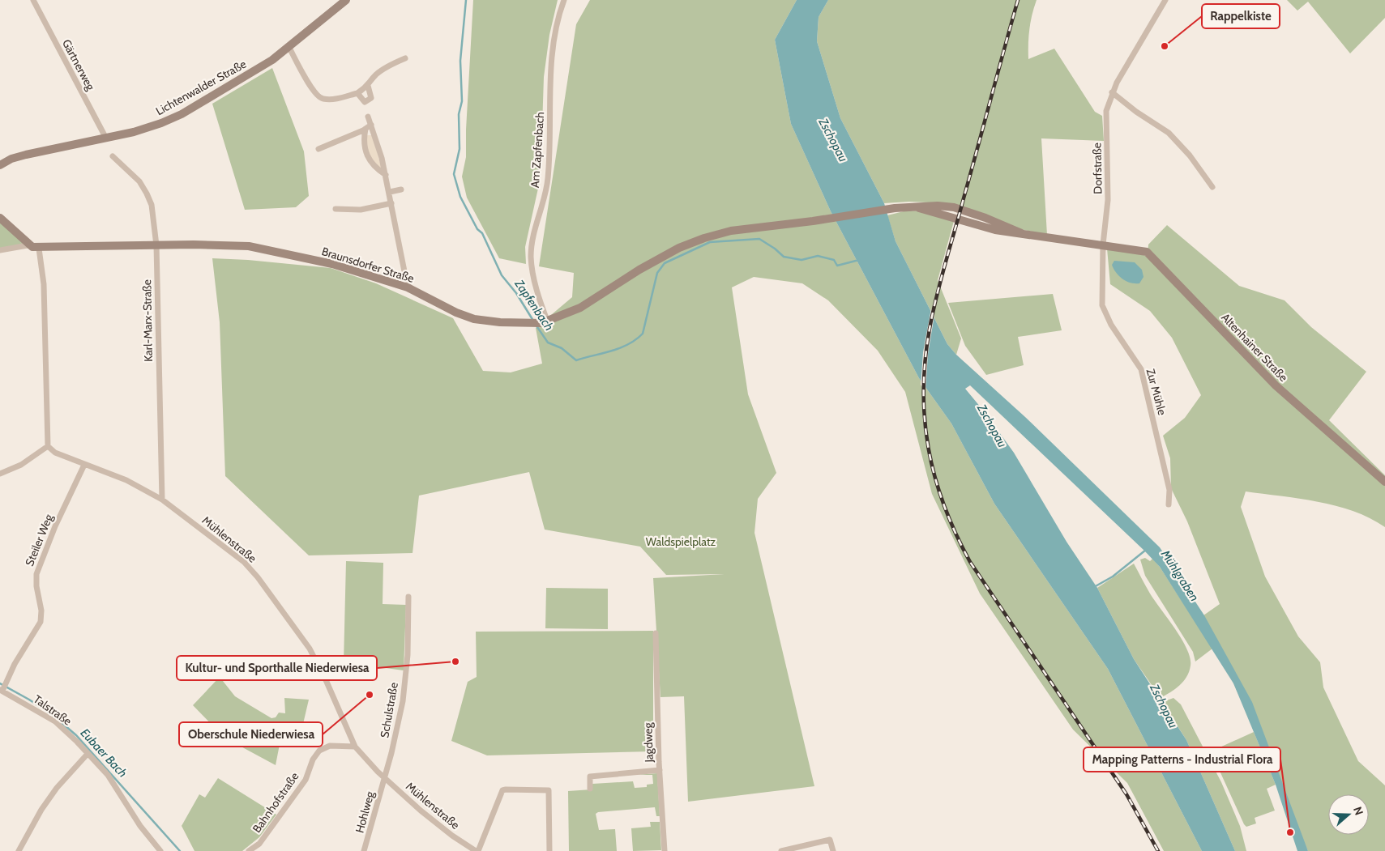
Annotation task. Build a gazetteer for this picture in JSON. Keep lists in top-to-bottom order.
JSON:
{
  "streets": {
    "street": [
      "Gärtnerweg",
      "Lichtenwalder Straße",
      "Am Zapfenbach",
      "Dorfstraße",
      "Braunsdorfer Straße",
      "Karl-Marx-Straße",
      "Altenhainer Straße",
      "Zur Mühle",
      "Mühlenstraße",
      "Steiler Weg",
      "Talstraße",
      "Schulstraße",
      "Jagdweg",
      "Bahnhofstraße",
      "Hohlweg"
    ]
  },
  "crossings": [
    ["Gärtnerweg", "Lichtenwalder Straße"],
    ["Am Zapfenbach", "Braunsdorfer Straße"],
    ["Dorfstraße", "Braunsdorfer Straße"],
    ["Dorfstraße", "Altenhainer Straße"],
    ["Dorfstraße", "Zur Mühle"],
    ["Braunsdorfer Straße", "Karl-Marx-Straße"],
    ["Braunsdorfer Straße", "Altenhainer Straße"],
    ["Braunsdorfer Straße", "Zur Mühle"],
    ["Karl-Marx-Straße", "Mühlenstraße"],
    ["Altenhainer Straße", "Zur Mühle"],
    ["Mühlenstraße", "Steiler Weg"],
    ["Mühlenstraße", "Schulstraße"],
    ["Mühlenstraße", "Bahnhofstraße"],
    ["Mühlenstraße", "Hohlweg"],
    ["Steiler Weg", "Talstraße"],
    ["Schulstraße", "Hohlweg"]
  ],
  "water": [
    "Zschopau",
    "Zapfenbach",
    "Mühlgraben",
    "Eubaer Bach"
  ],
  "parks": ["Waldspielplatz"],
  "places": [
    "Rappelkiste",
    "Kultur- und Sporthalle Niederwiesa",
    "Oberschule Niederwiesa",
    "Mapping Patterns - Industrial Flora"
  ],
  "north": "right"
}
